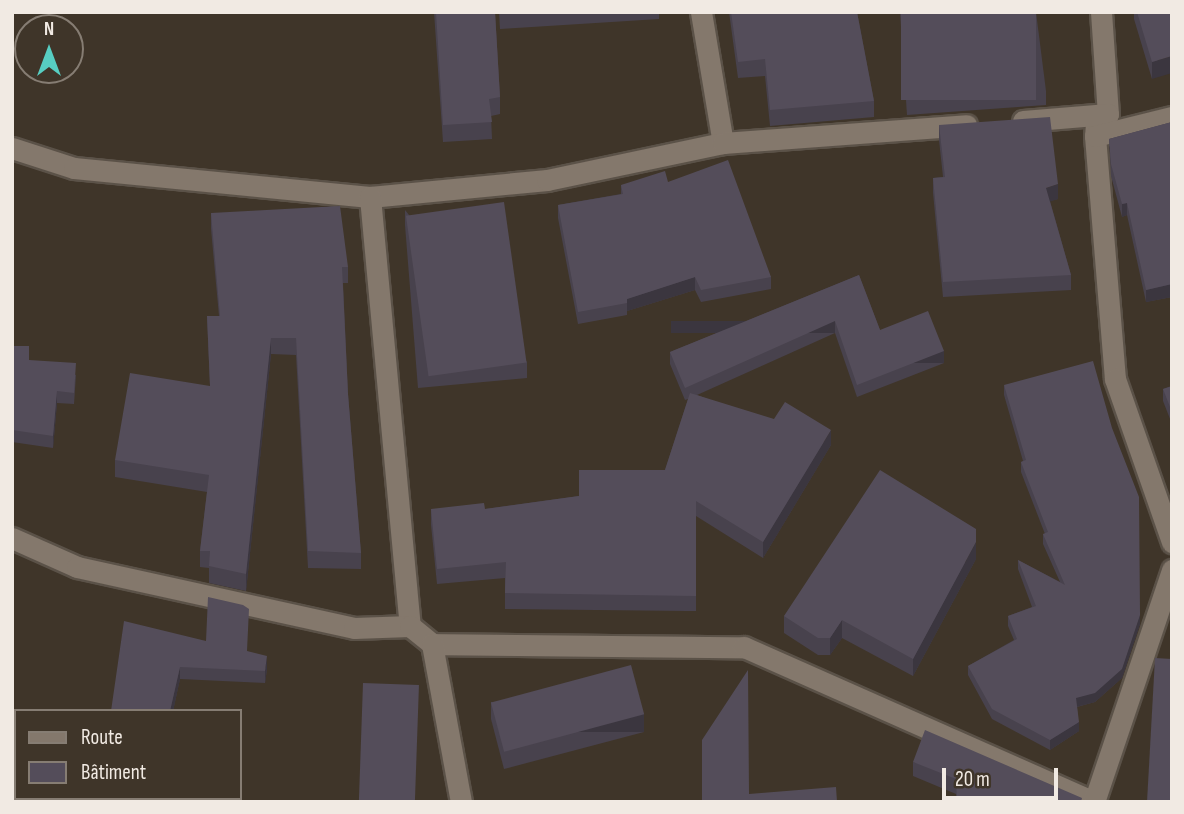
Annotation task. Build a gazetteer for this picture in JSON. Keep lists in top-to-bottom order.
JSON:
{
  "legend": ["Route", "Bâtiment"],
  "scale_bar": "20 m",
  "north": "top"
}
